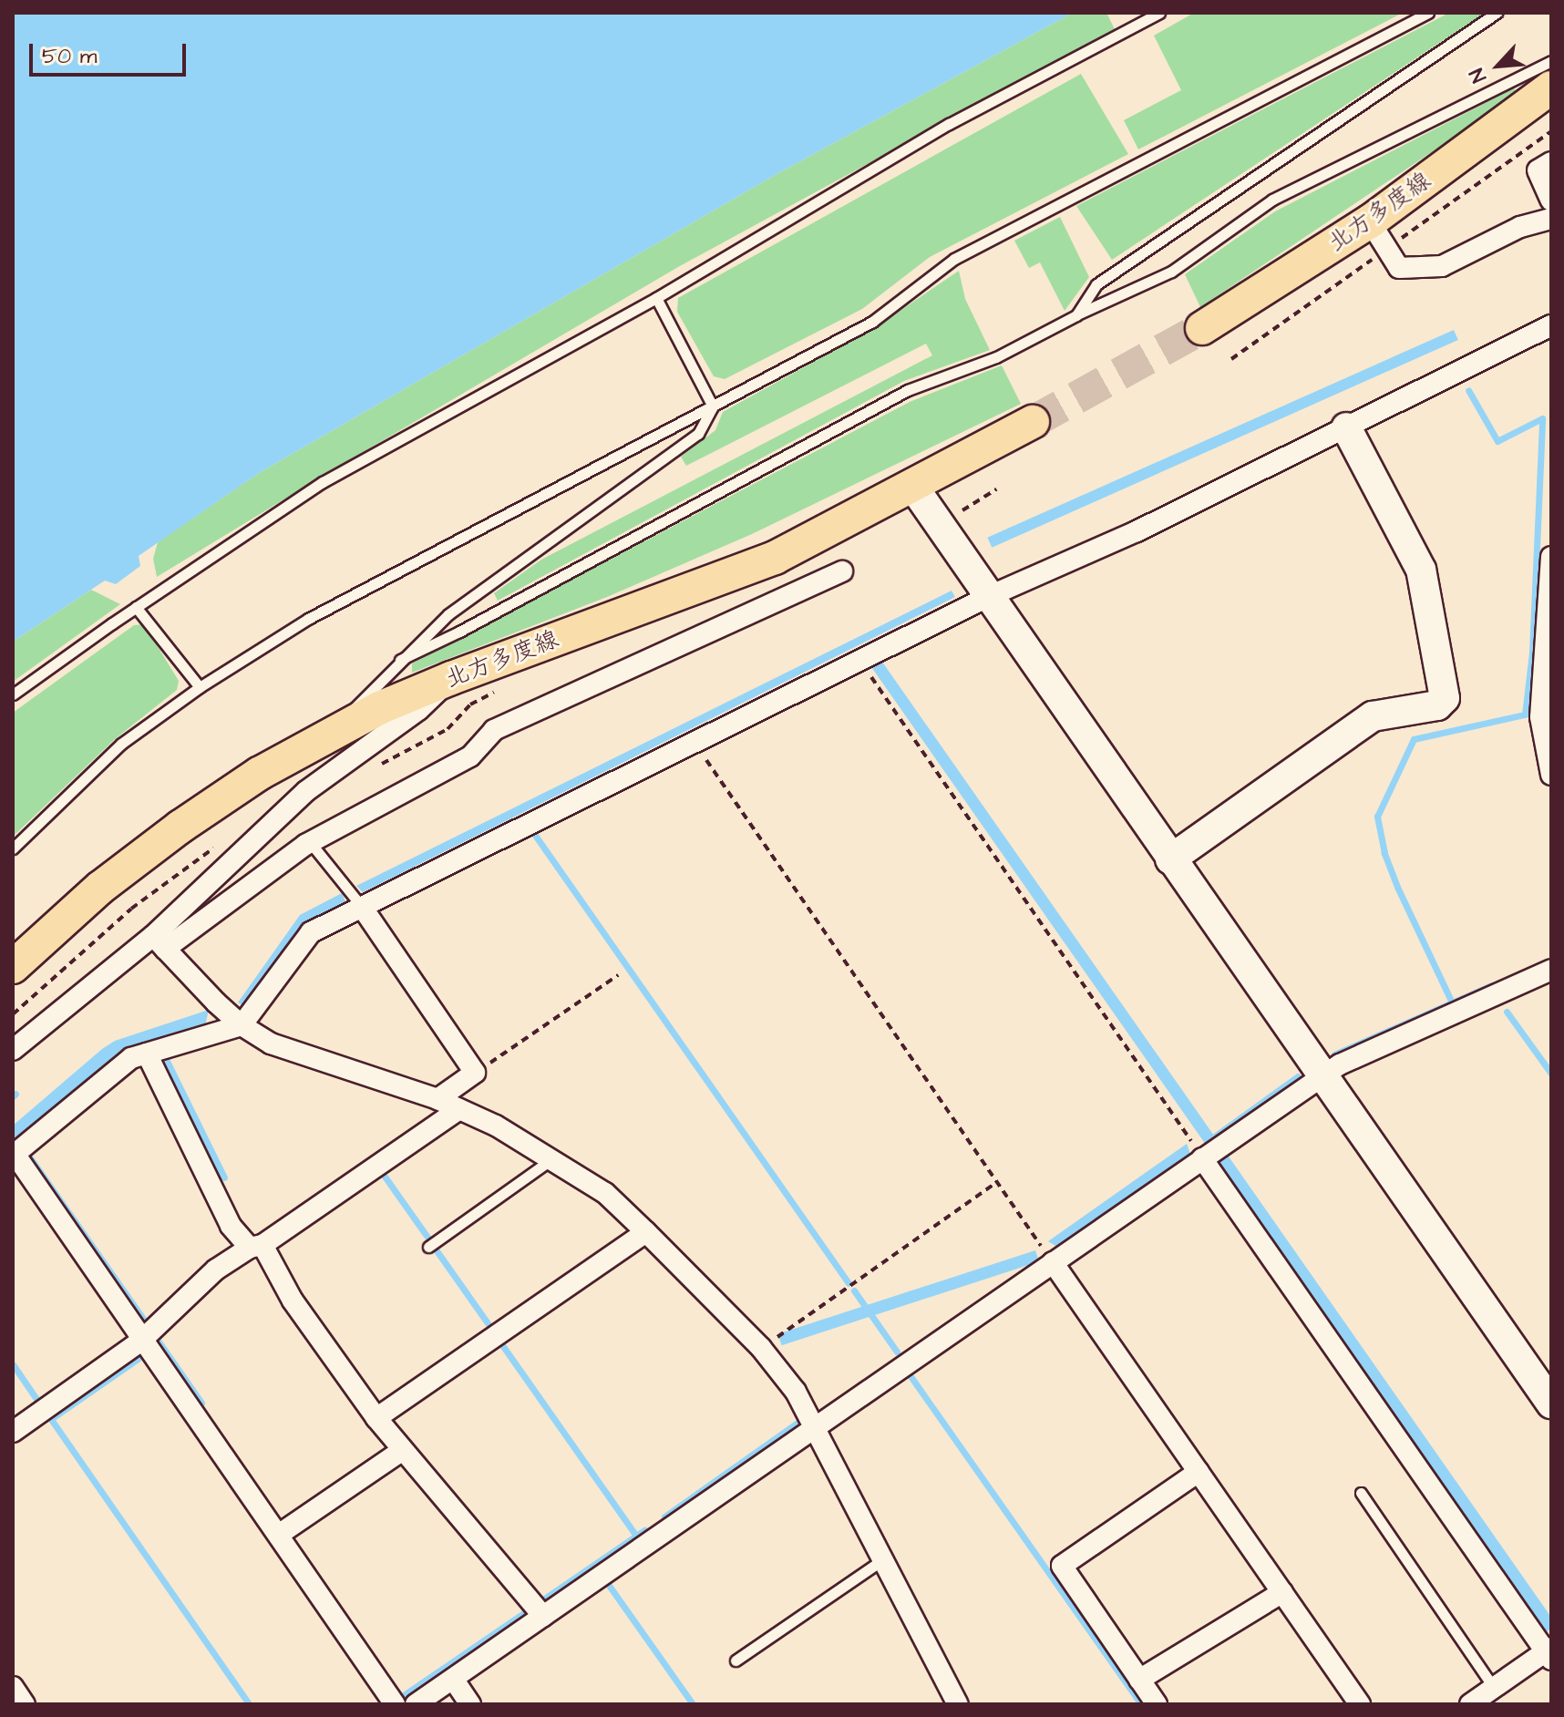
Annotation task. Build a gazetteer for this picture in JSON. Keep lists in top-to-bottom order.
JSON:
{
  "streets": {
    "main road": ["北方多度線"]
  },
  "scale_bar": "50 m",
  "north": "bottom left"
}
